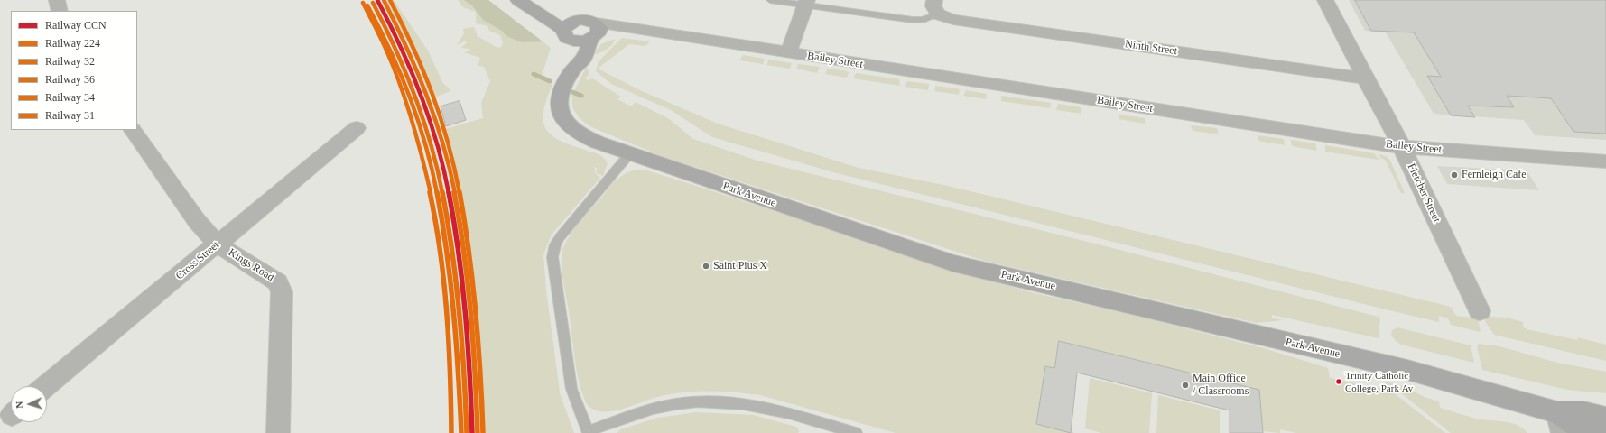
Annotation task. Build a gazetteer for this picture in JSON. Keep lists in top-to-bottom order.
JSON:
{
  "streets": {
    "main road": ["Park Avenue"],
    "street": [
      "Ninth Street",
      "Bailey Street",
      "Fletcher Street",
      "Cross Street",
      "Kings Road"
    ]
  },
  "crossings": [
    ["Ninth Street", "Fletcher Street"],
    ["Bailey Street", "Fletcher Street"],
    ["Bailey Street", "Park Avenue"],
    ["Cross Street", "Kings Road"]
  ],
  "places": [
    "Fernleigh Cafe",
    "Saint Pius X",
    "Trinity Catholic College, Park Av",
    "Main Office / Classrooms"
  ],
  "lines": [
    "rail line CCN",
    "rail line 32",
    "rail line 34",
    "rail line 224",
    "rail line 31",
    "rail line 36"
  ],
  "legend": [
    "Railway CCN",
    "Railway 224",
    "Railway 32",
    "Railway 36",
    "Railway 34",
    "Railway 31"
  ],
  "north": "left"
}
